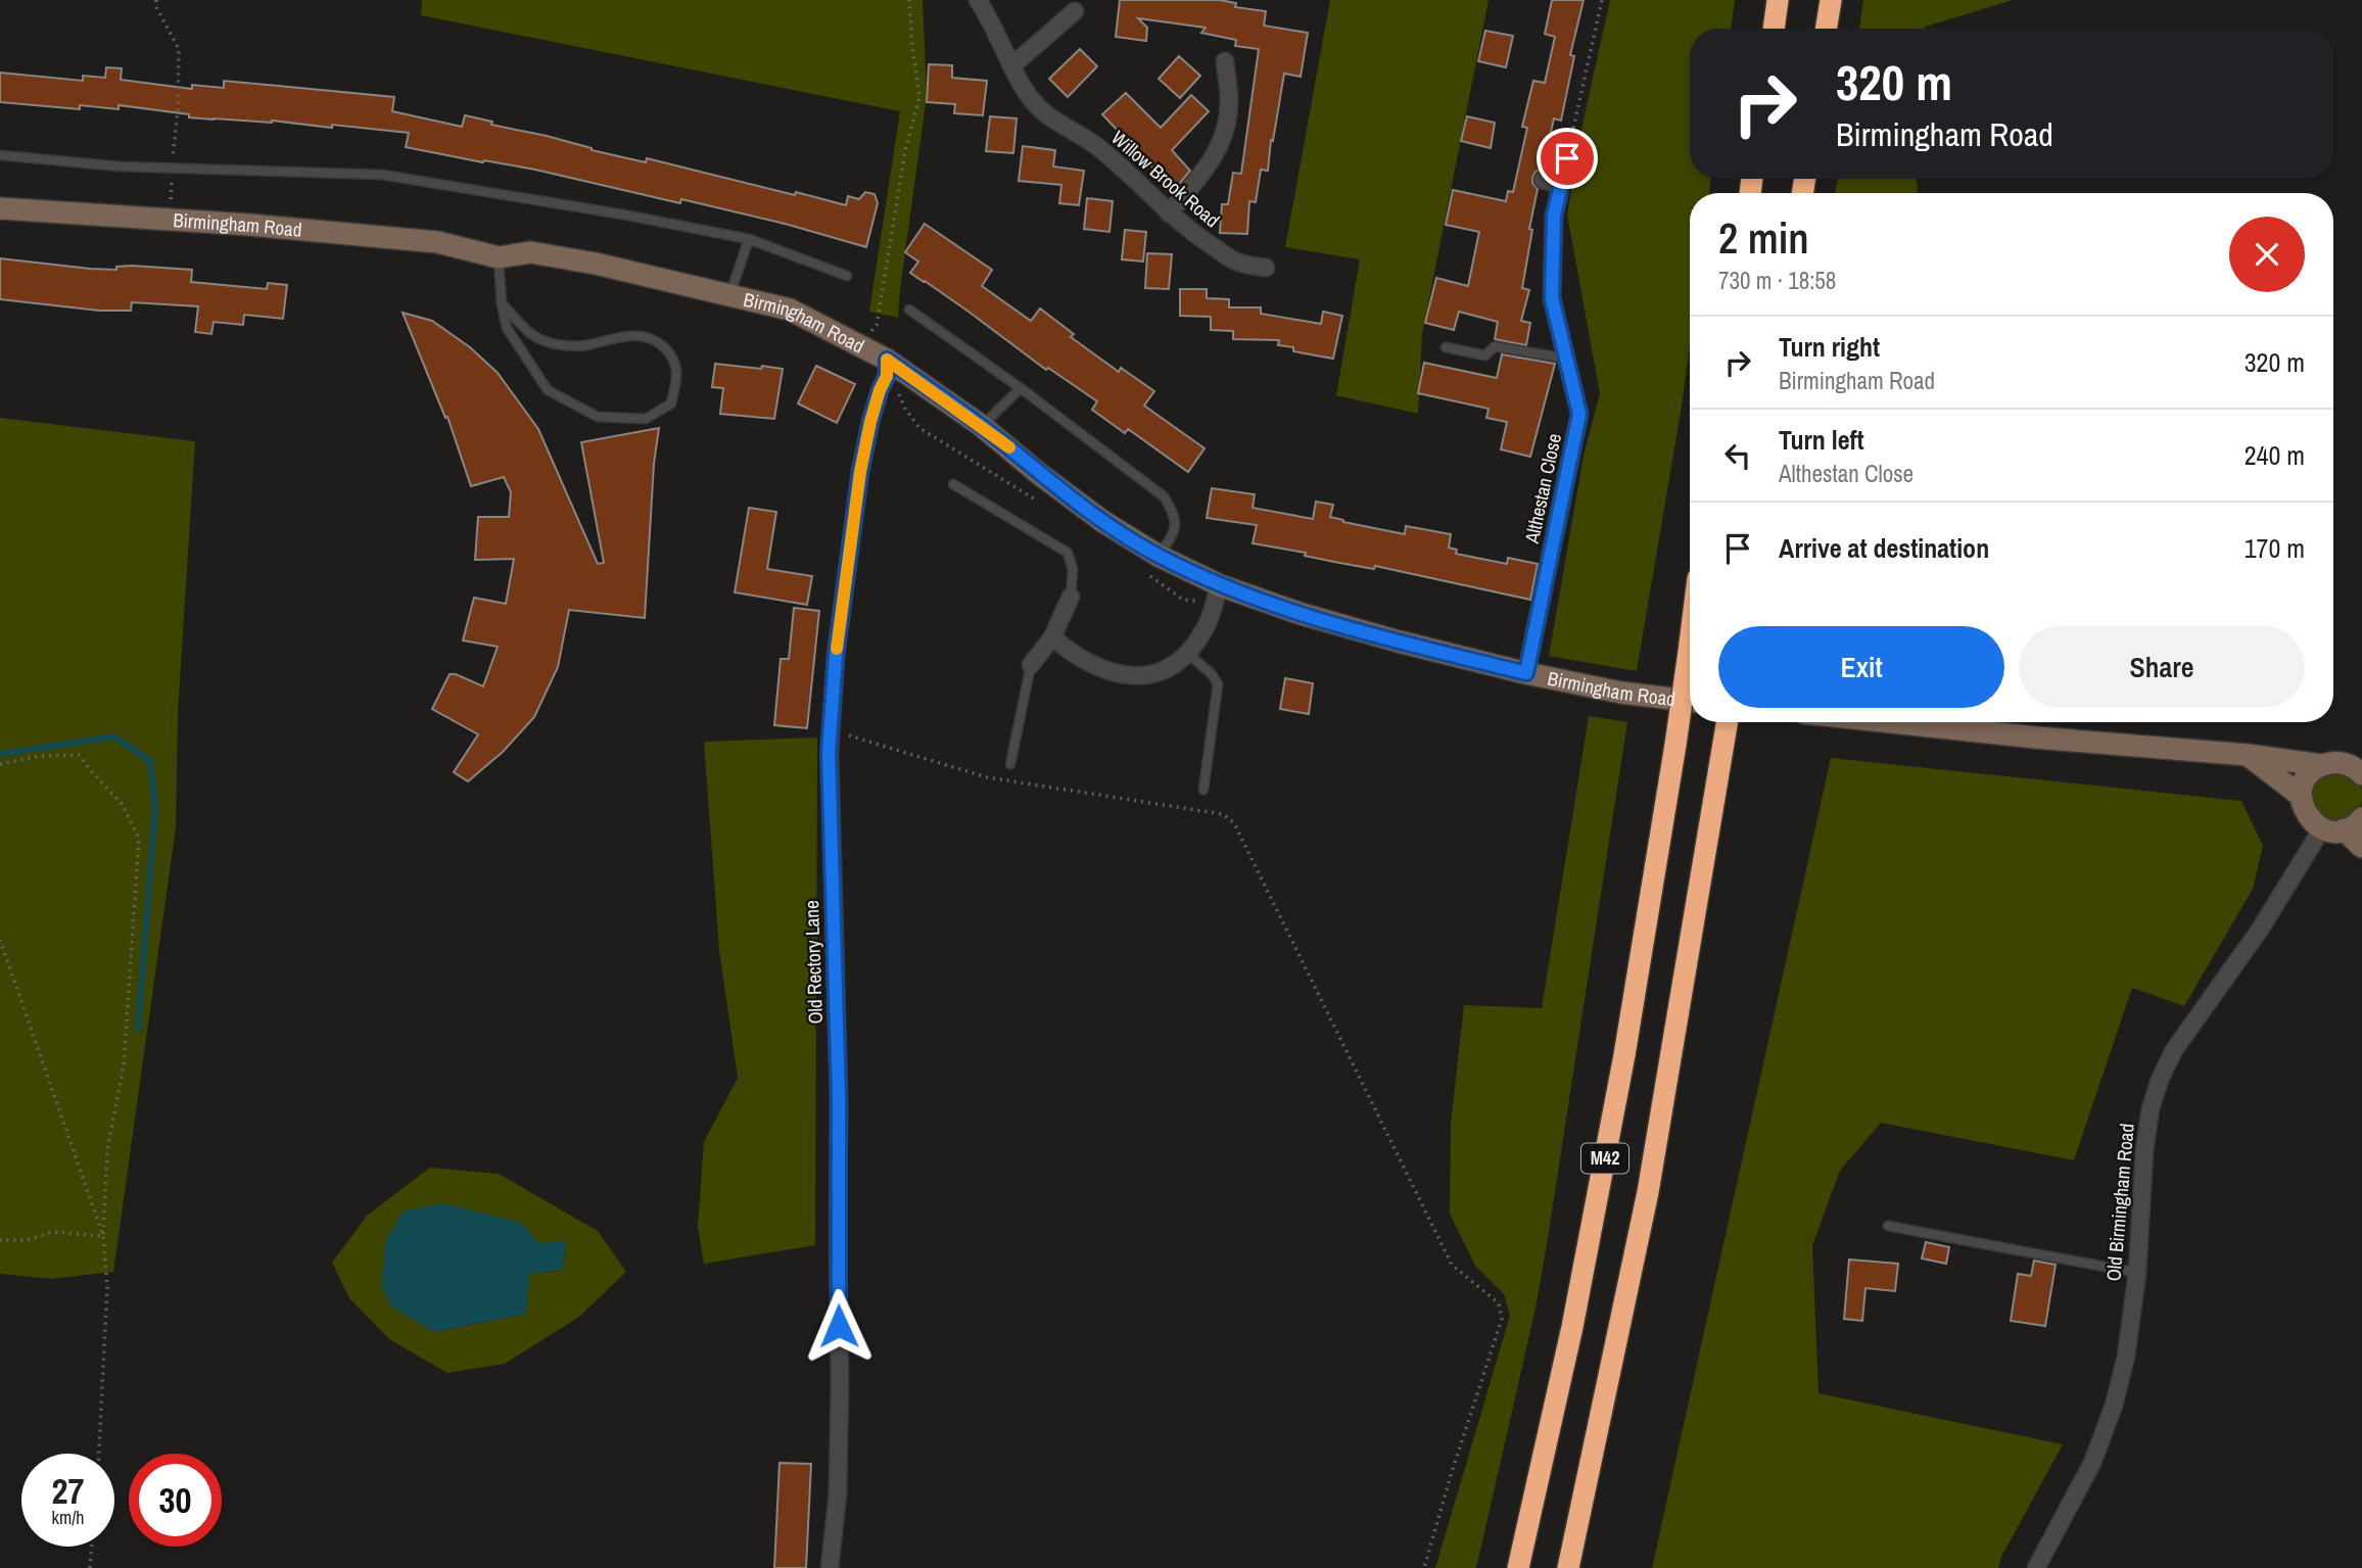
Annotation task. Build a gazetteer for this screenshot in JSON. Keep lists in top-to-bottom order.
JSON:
{
  "streets": {
    "highway": ["M42"],
    "main road": ["Birmingham Road"],
    "street": [
      "Willow Brook Road",
      "Althestan Close",
      "Old Rectory Lane",
      "Old Birmingham Road"
    ]
  },
  "crossings": [
    ["Birmingham Road", "Althestan Close"],
    ["Birmingham Road", "Old Rectory Lane"]
  ],
  "page": {
    "turn": ["320 m", "Birmingham Road"],
    "heading": ["2 min", "730 m · 18:58"],
    "list": [
      {
        "name": "Turn right",
        "note": "Birmingham Road",
        "value": "320 m"
      },
      {
        "name": "Turn left",
        "note": "Althestan Close",
        "value": "240 m"
      },
      {
        "name": "Arrive at destination",
        "value": "170 m"
      }
    ],
    "buttons": ["Exit", "Share"],
    "speed": "27 km/h",
    "limit": "30"
  }
}
